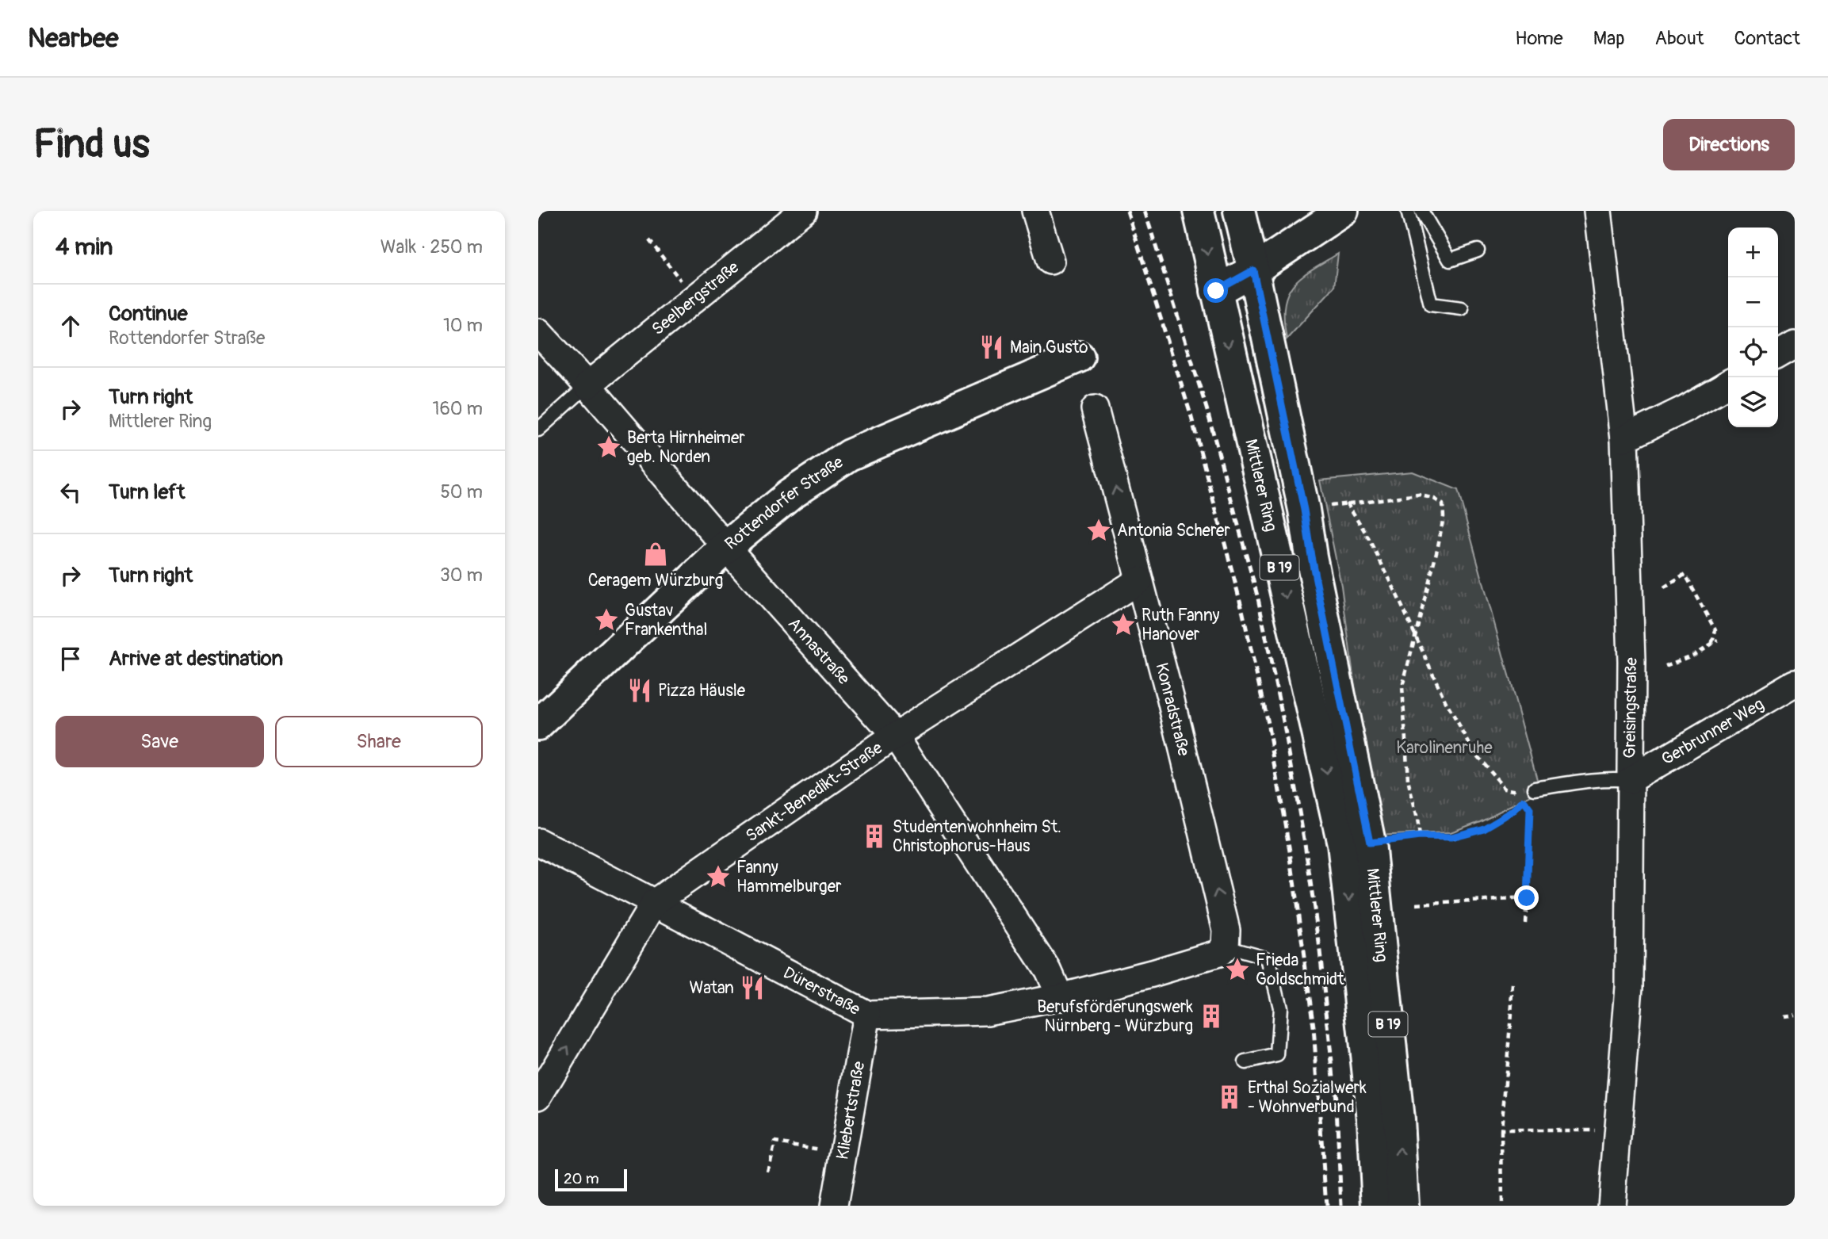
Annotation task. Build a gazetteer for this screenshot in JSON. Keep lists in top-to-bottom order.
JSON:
{
  "streets": {
    "main road": ["Mittlerer Ring", "Rottendorfer Straße", "B 19"],
    "street": [
      "Seelbergstraße",
      "Annastraße",
      "Greisingstraße",
      "Konradstraße",
      "Gerbrunner Weg",
      "Sankt-Benedikt-Straße",
      "Dürerstraße",
      "Kliebertstraße"
    ]
  },
  "crossings": [
    ["Seelbergstraße", "Annastraße"],
    ["Mittlerer Ring", "B 19"],
    ["Rottendorfer Straße", "Annastraße"],
    ["Annastraße", "Sankt-Benedikt-Straße"],
    ["Annastraße", "Dürerstraße"],
    ["Greisingstraße", "Gerbrunner Weg"],
    ["Konradstraße", "Sankt-Benedikt-Straße"],
    ["Konradstraße", "Dürerstraße"],
    ["Sankt-Benedikt-Straße", "Dürerstraße"],
    ["Dürerstraße", "Kliebertstraße"]
  ],
  "one_way": ["Konradstraße"],
  "parks": ["Karolinenruhe"],
  "places": {
    "restaurant": ["Main Gusto", "Pizza Häusle", "Watan"],
    "place": [
      "Berta Hirnheimer geb. Norden",
      "Antonia Scherer",
      "Gustav Frankenthal",
      "Ruth Fanny Hanover",
      "Fanny Hammelburger",
      "Frieda Goldschmidt"
    ],
    "shop": ["Ceragem Würzburg"],
    "building": ["Studentenwohnheim St. Christophorus-Haus", "Berufsförderungswerk Nürnberg - Würzburg", "Erthal Sozialwerk - Wohnverbund"]
  },
  "scale_bar": "20 m",
  "page": {
    "header": "Nearbee",
    "nav": [
      "Home",
      "Map",
      "About",
      "Contact"
    ],
    "buttons": [
      "Directions",
      ["Save", "Share"]
    ],
    "title": "Find us",
    "heading": ["4 min", "Walk · 250 m"],
    "map_buttons": ["+", "−"],
    "list": [
      ["Continue", "Rottendorfer Straße", "10 m"],
      ["Turn right", "Mittlerer Ring", "160 m"],
      ["Turn left", "50 m"],
      ["Turn right", "30 m"],
      "Arrive at destination"
    ],
    "scale": "20 m"
  }
}
